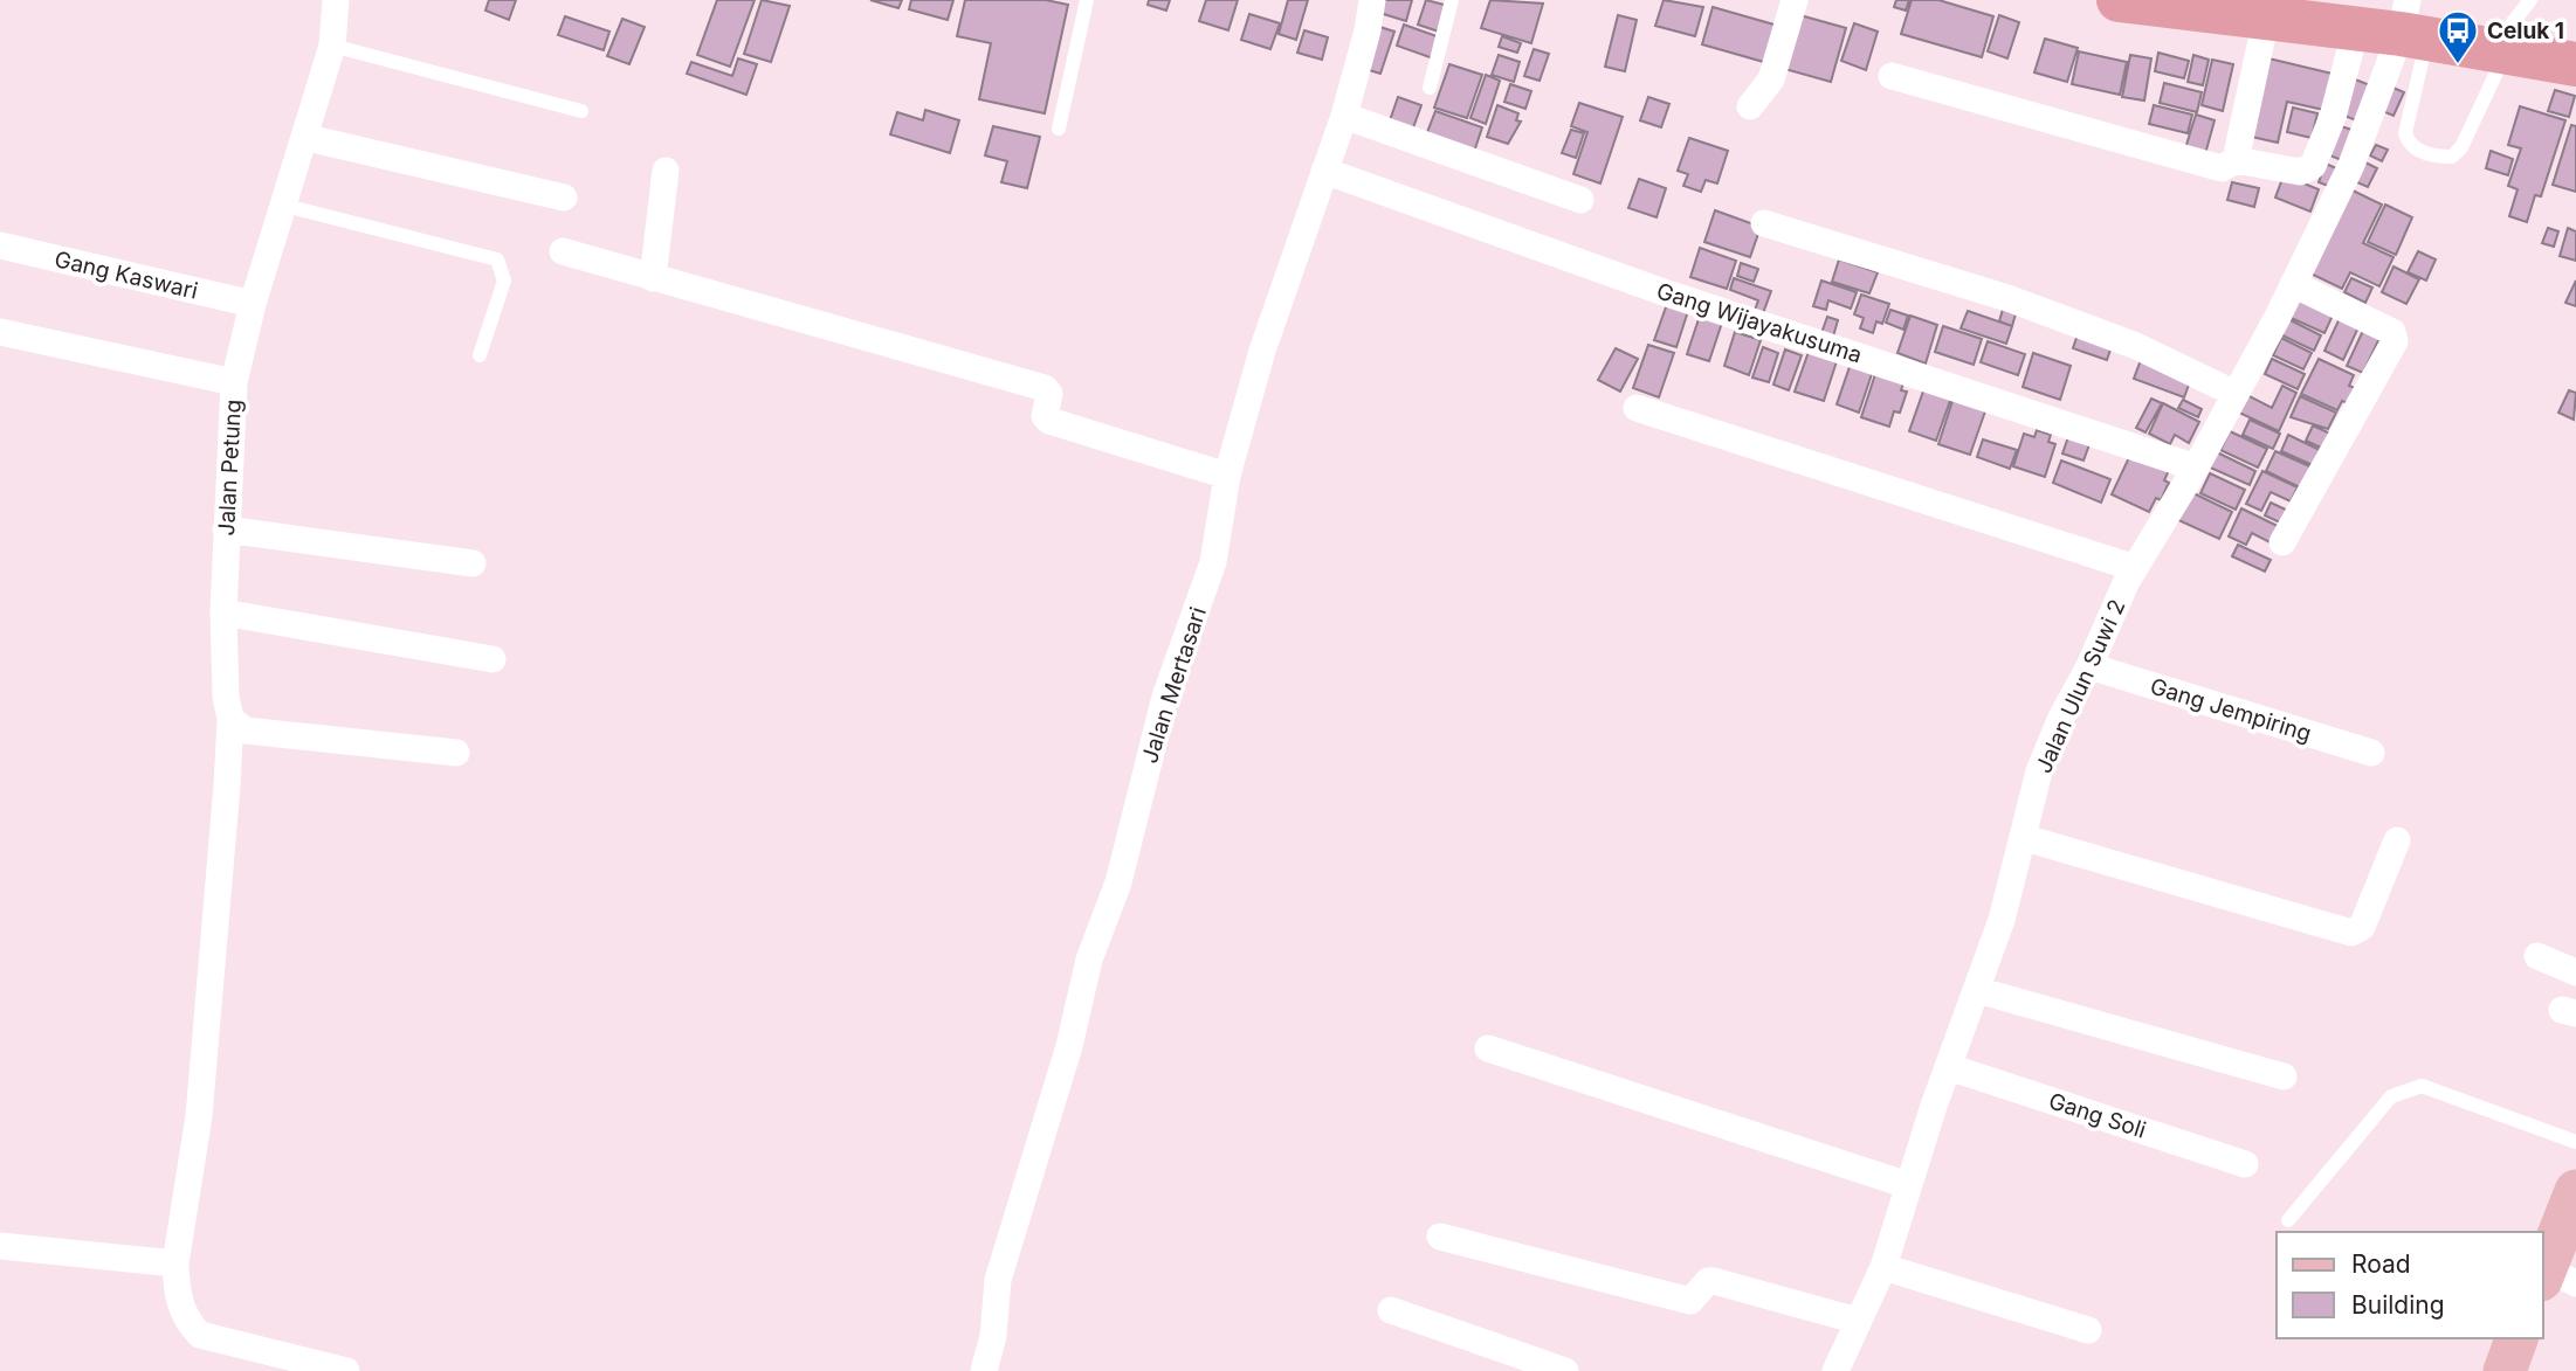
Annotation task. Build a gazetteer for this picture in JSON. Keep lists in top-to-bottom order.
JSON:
{
  "streets": {
    "street": [
      "Gang Kaswari",
      "Gang Wijayakusuma",
      "Jalan Petung",
      "Jalan Mertasari",
      "Jalan Ulun Suwi 2",
      "Gang Jempiring",
      "Gang Soli"
    ]
  },
  "crossings": [
    ["Gang Kaswari", "Jalan Petung"],
    ["Gang Wijayakusuma", "Jalan Mertasari"],
    ["Gang Wijayakusuma", "Jalan Ulun Suwi 2"],
    ["Jalan Ulun Suwi 2", "Gang Jempiring"],
    ["Jalan Ulun Suwi 2", "Gang Soli"]
  ],
  "places": {
    "bus stop": ["Celuk 1"]
  },
  "legend": ["Road", "Building"]
}
